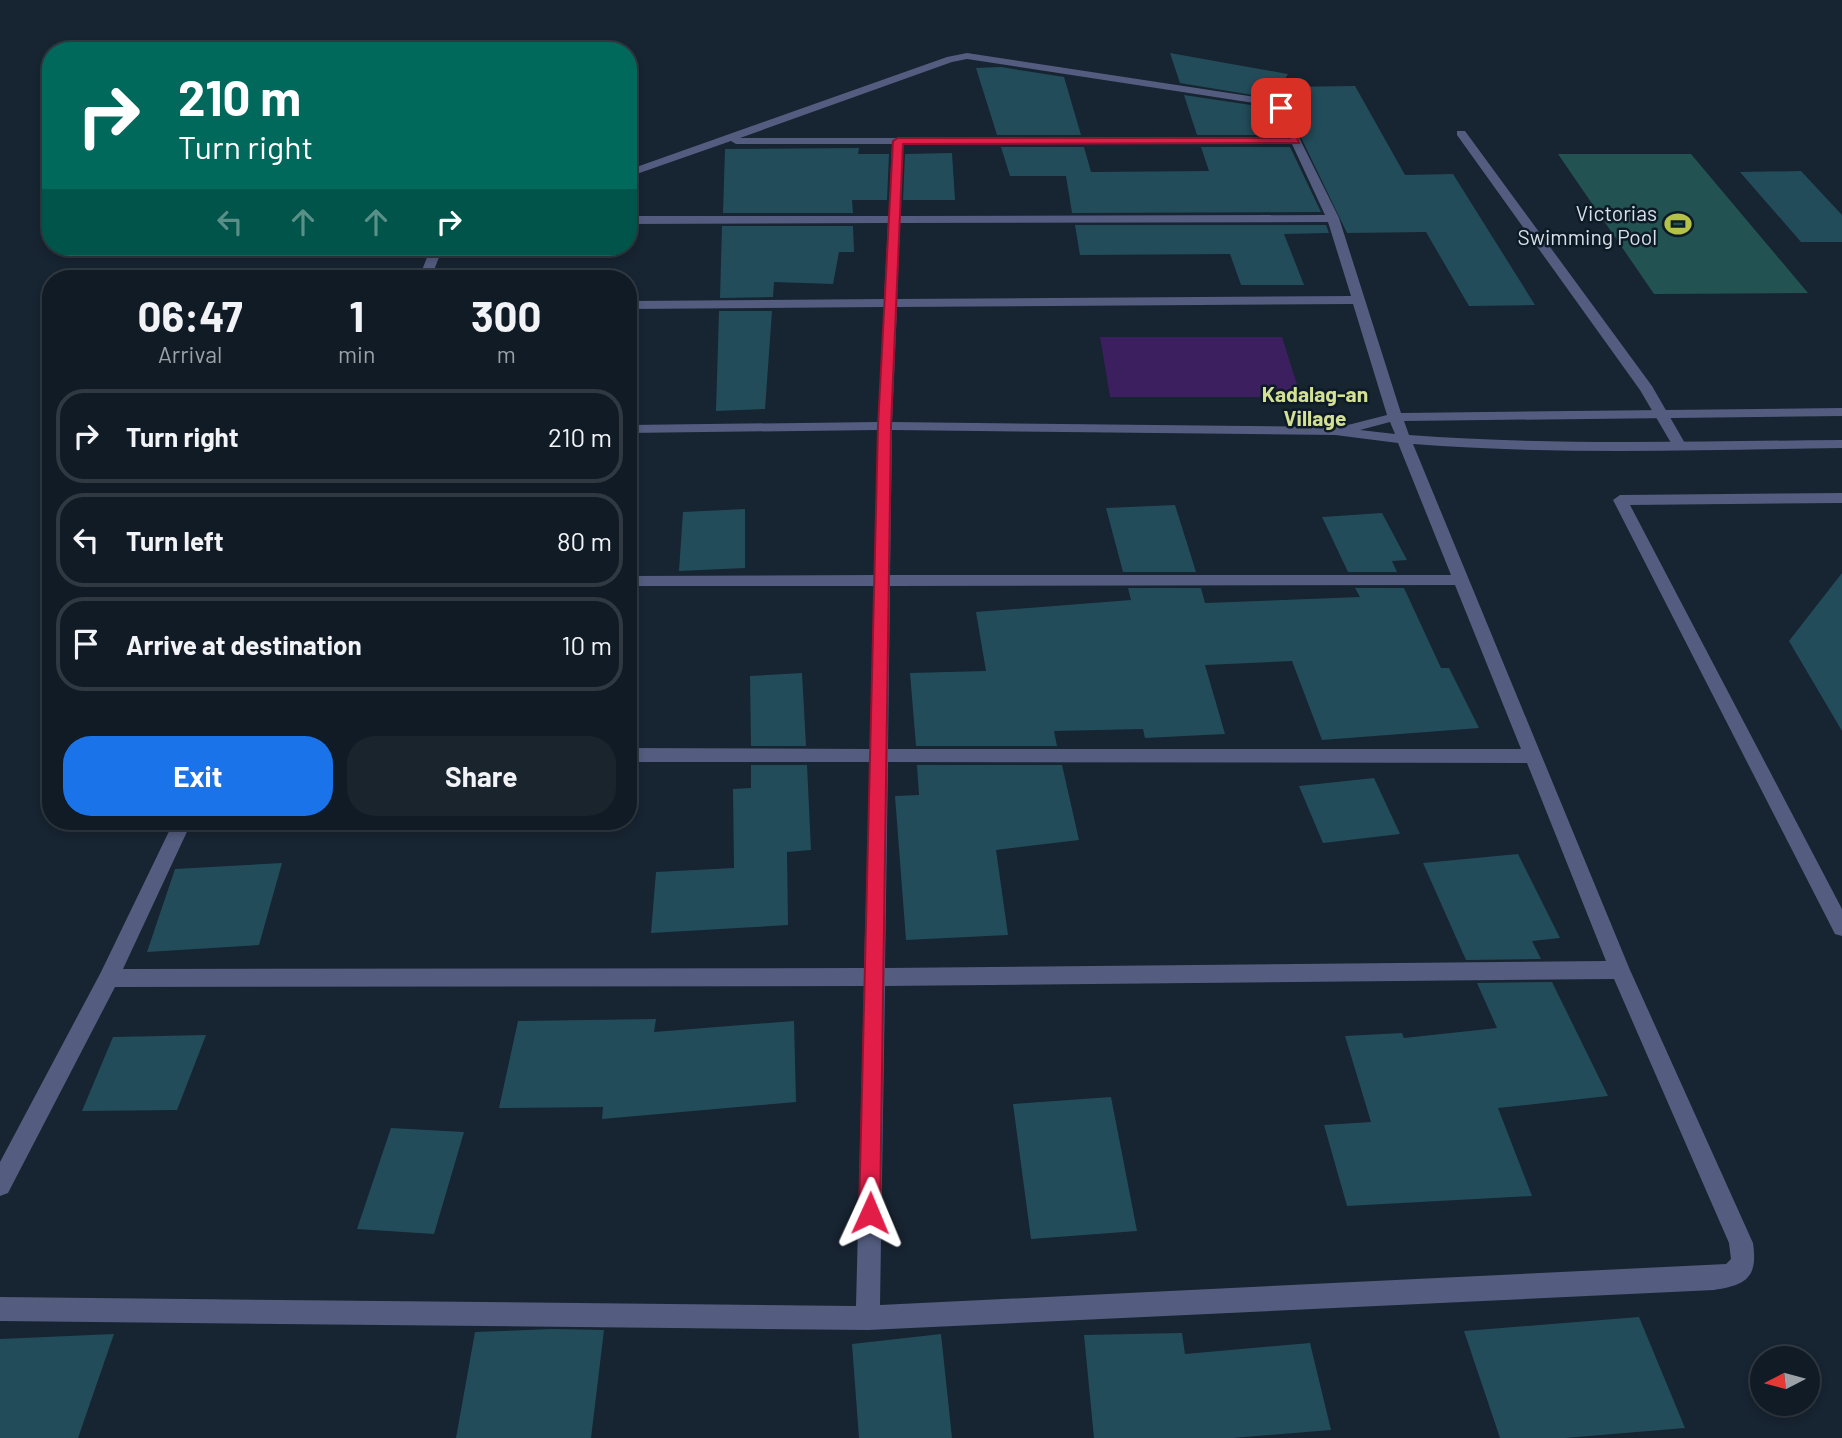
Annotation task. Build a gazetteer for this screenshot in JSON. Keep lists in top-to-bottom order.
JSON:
{
  "districts": ["Kadalag-an Village"],
  "places": {
    "sports": ["Victorias Swimming Pool"]
  },
  "north": "left",
  "page": {
    "turn": ["210 m", "Turn right"],
    "eta": [
      "06:47",
      "Arrival",
      "1",
      "min",
      "300",
      "m"
    ],
    "list": [
      {
        "name": "Turn right",
        "value": "210 m"
      },
      {
        "name": "Turn left",
        "value": "80 m"
      },
      {
        "name": "Arrive at destination",
        "value": "10 m"
      }
    ],
    "buttons": ["Exit", "Share"]
  }
}
